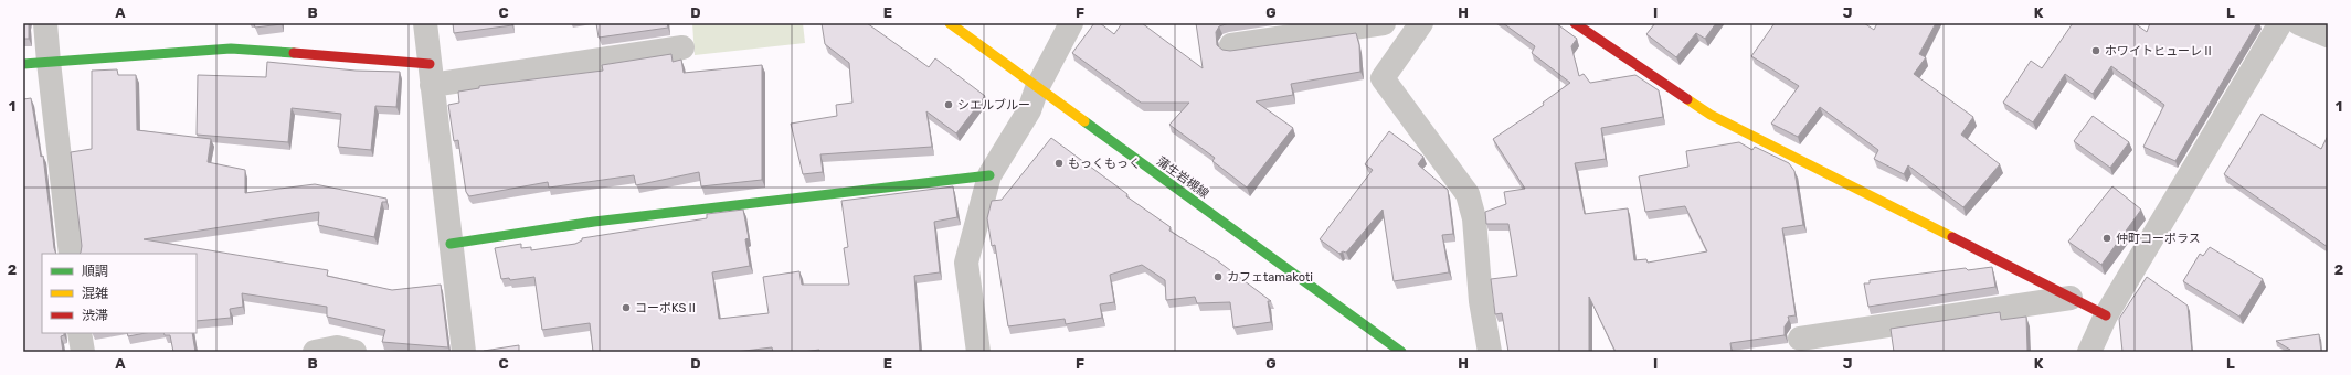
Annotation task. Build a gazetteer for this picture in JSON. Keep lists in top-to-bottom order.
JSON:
{
  "streets": {
    "street": ["蒲生岩槻線"]
  },
  "places": [
    "ホワイトヒューレⅡ",
    "シエルブルー",
    "もっくもっく",
    "仲町コーポラス",
    "カフェtamakoti",
    "コーポKSⅡ"
  ],
  "legend": ["順調", "混雑", "渋滞"],
  "grid": {
    "columns": [
      "A",
      "B",
      "C",
      "D",
      "E",
      "F",
      "G",
      "H",
      "I",
      "J",
      "K",
      "L"
    ],
    "rows": ["1", "2"]
  }
}
